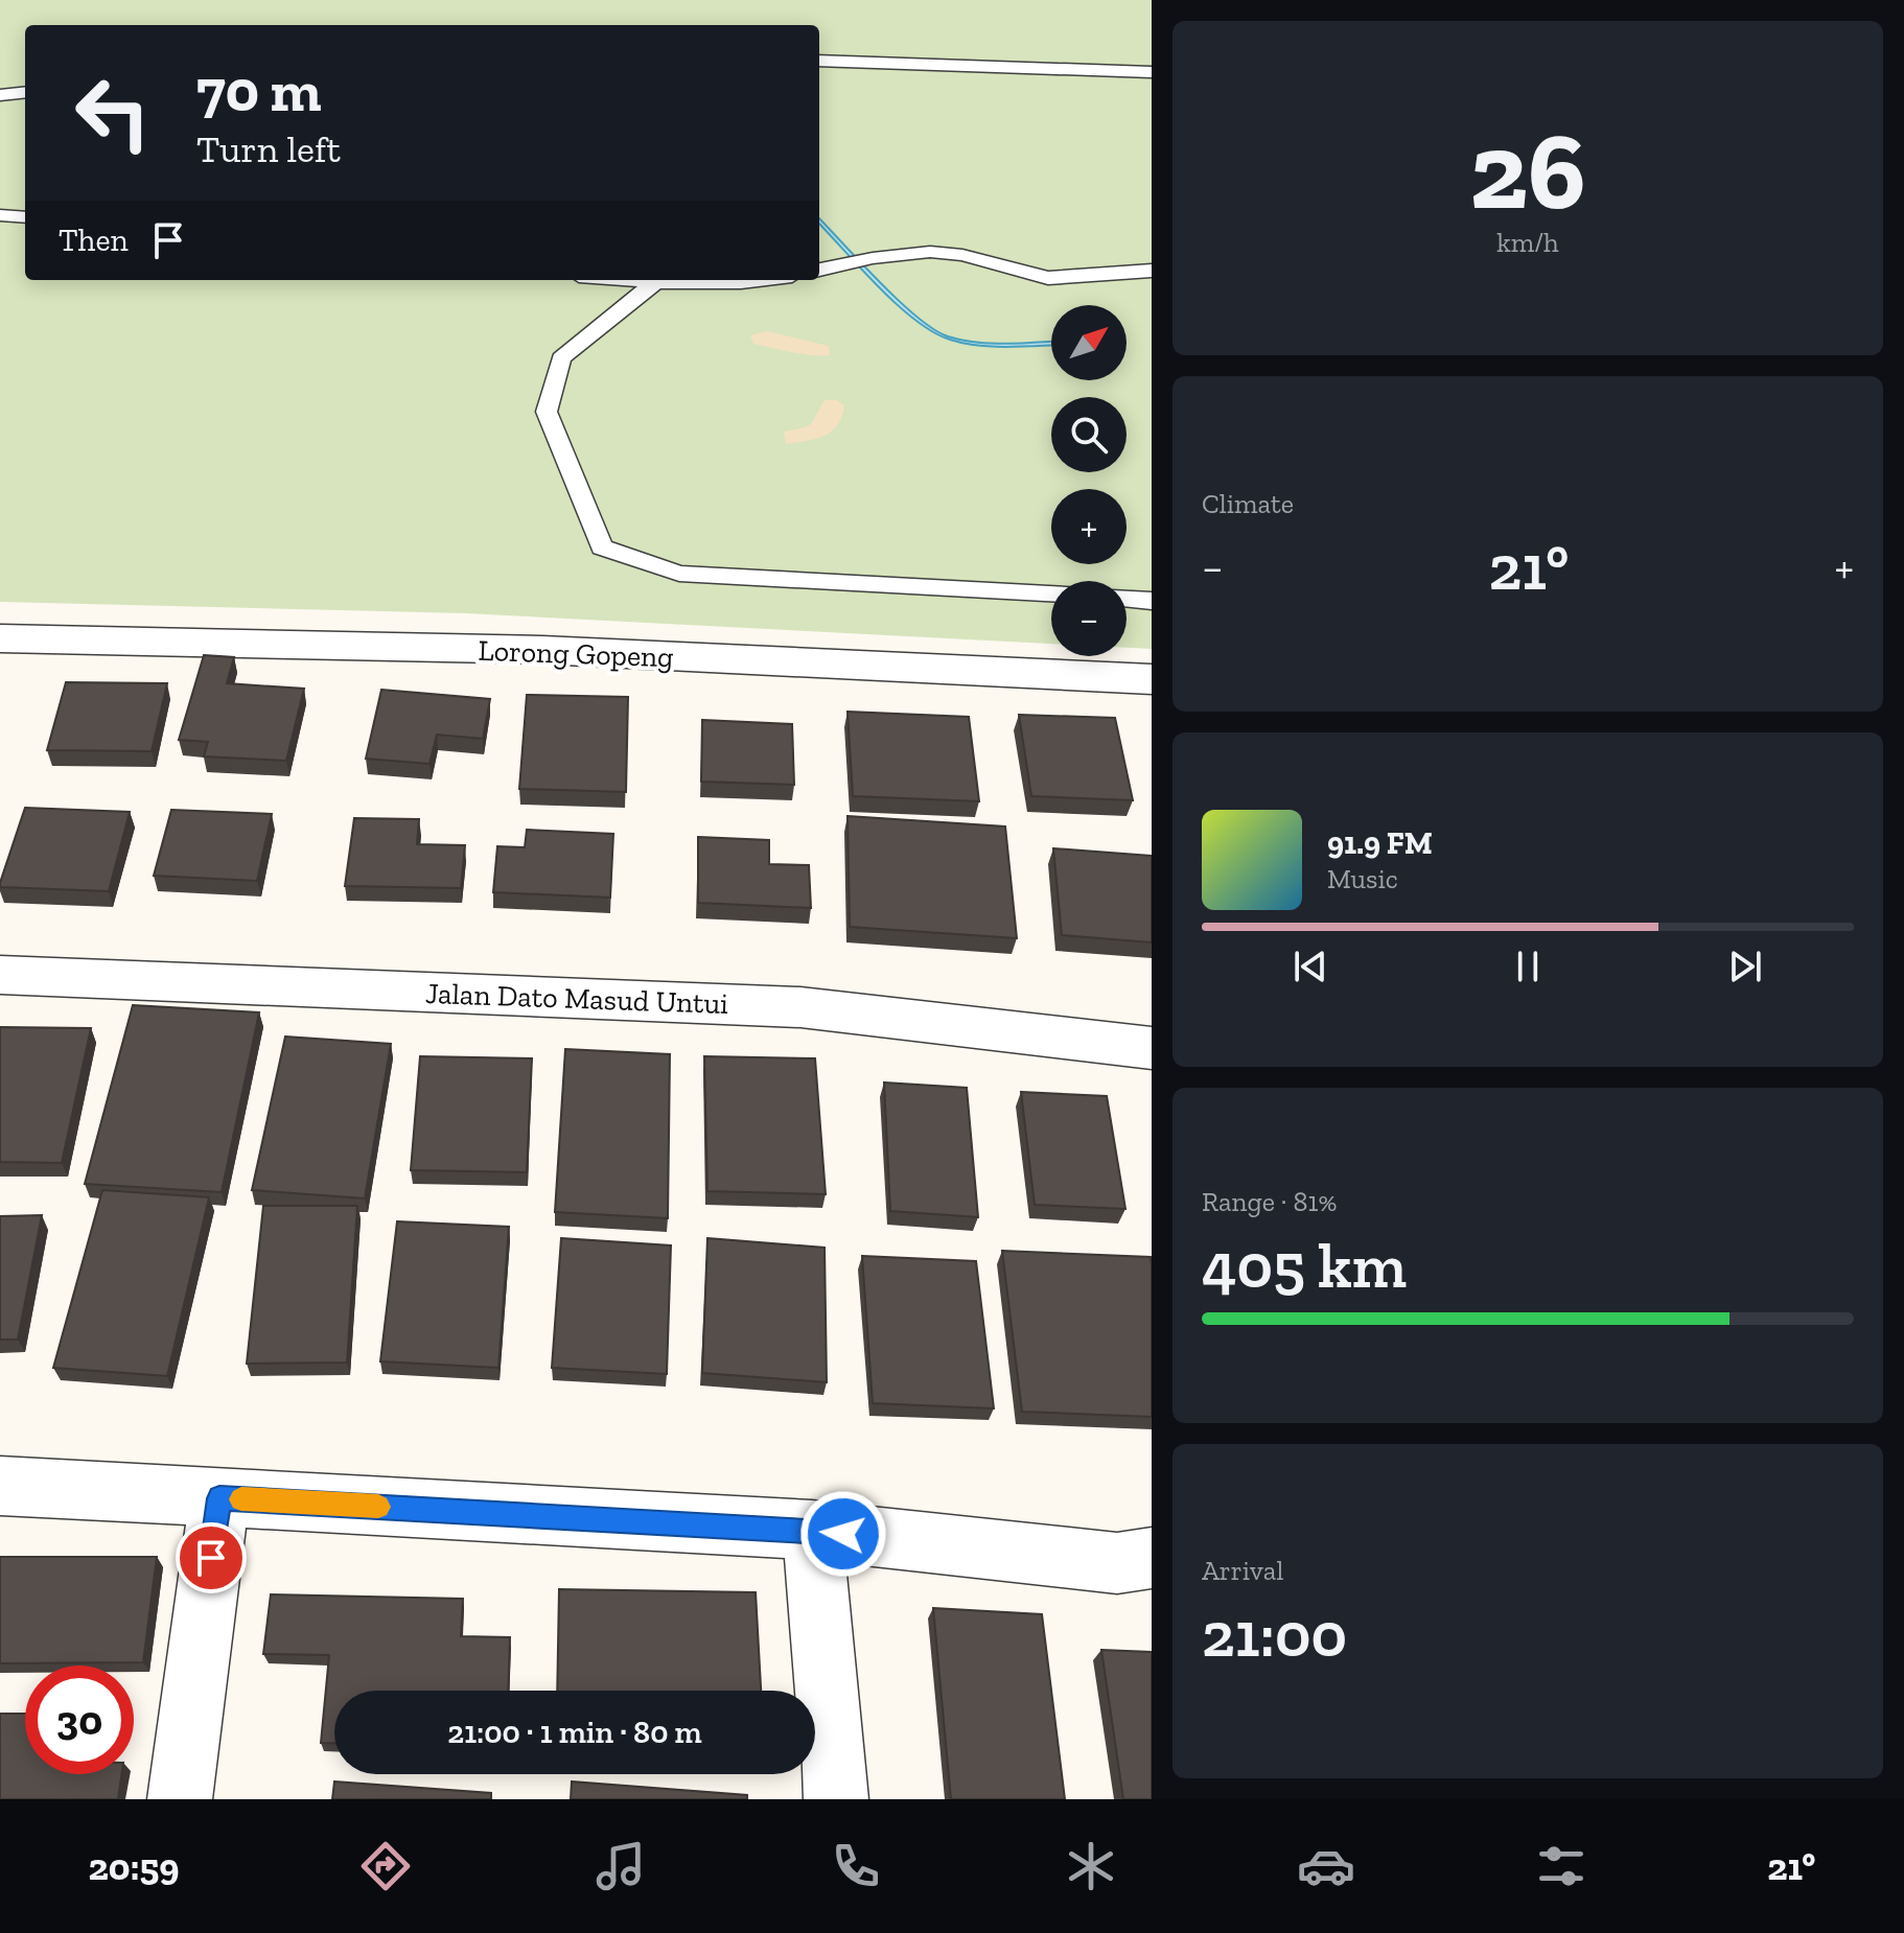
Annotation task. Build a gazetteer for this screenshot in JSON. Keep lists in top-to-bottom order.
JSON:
{
  "streets": {
    "street": ["Lorong Gopeng", "Jalan Dato Masud Untui"]
  },
  "north": "top right",
  "page": {
    "tile": [
      ["26", "km/h"],
      "Climate",
      ["Range · 81%", "405 km"],
      ["Arrival", "21:00"]
    ],
    "turn": ["70 m", "Turn left"],
    "then": "Then",
    "map_buttons": ["+", "−"],
    "heat": ["−", "21°", "+"],
    "song": ["91.9 FM", "Music"],
    "limit": "30",
    "trip": "21:00 · 1 min · 80 m",
    "tabs": ["20:59", "21°"]
  }
}
